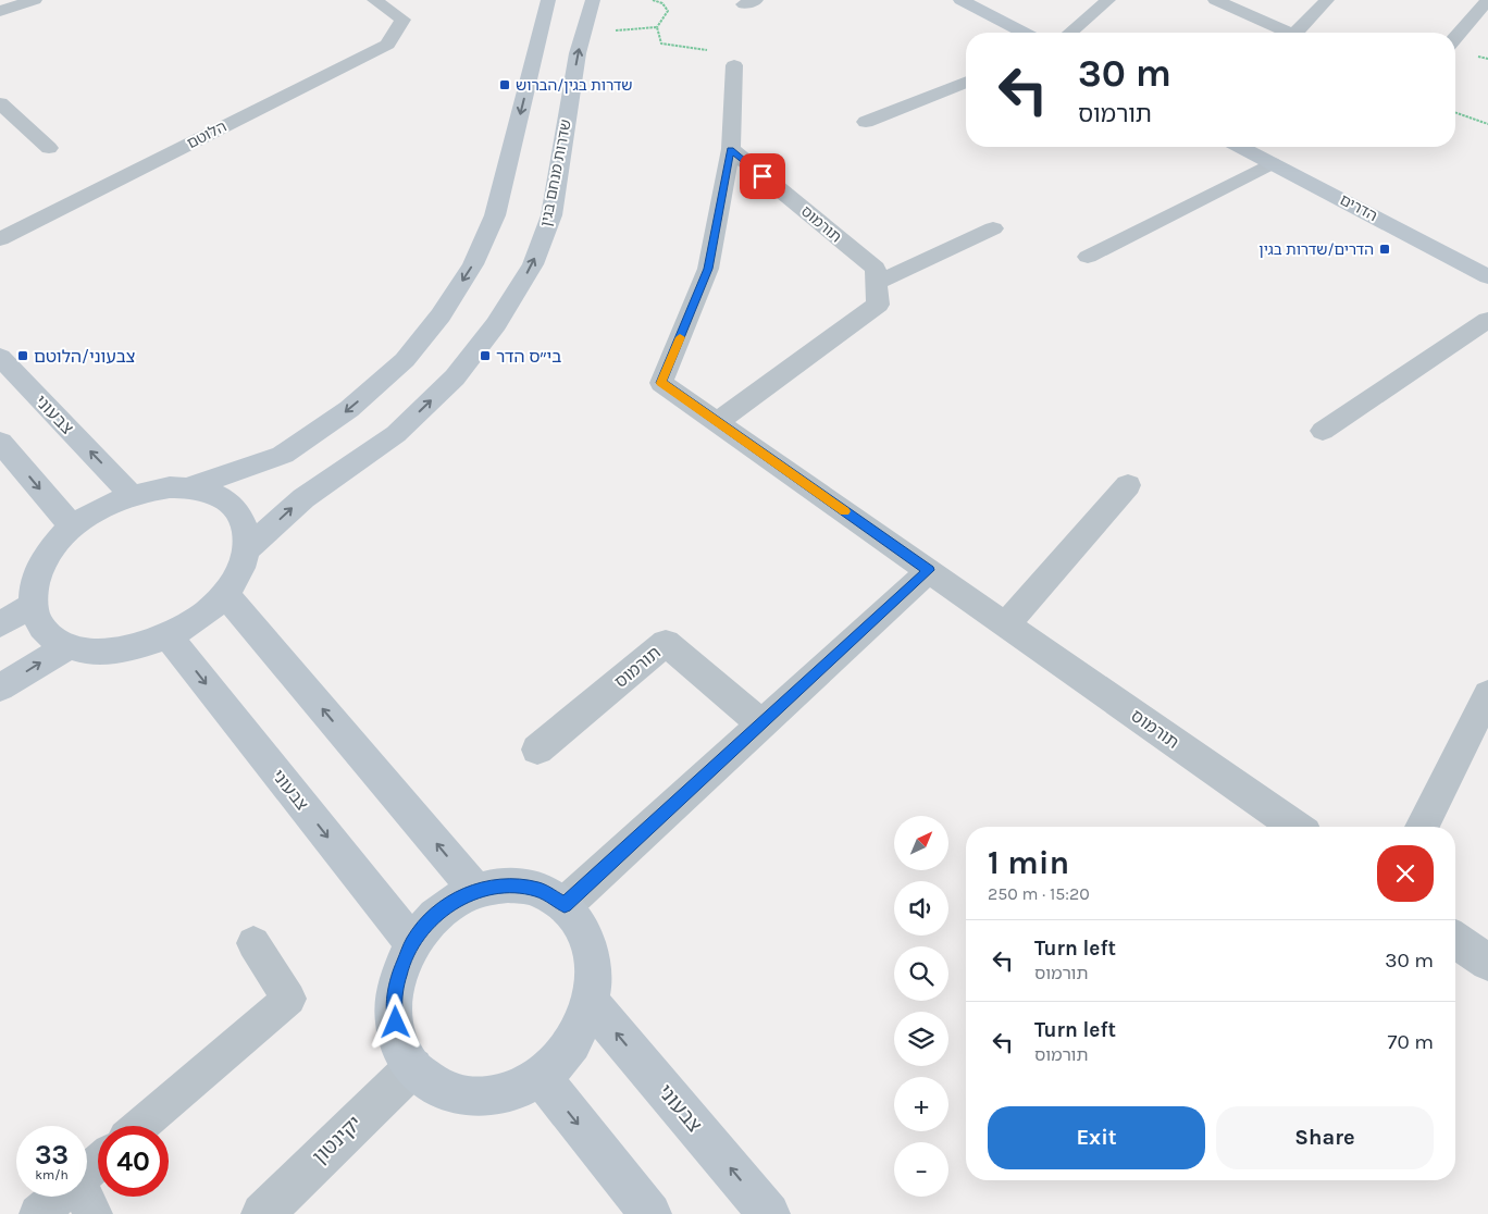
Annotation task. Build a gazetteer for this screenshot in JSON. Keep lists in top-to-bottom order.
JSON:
{
  "streets": {
    "street": [
      "הלוטם",
      "שדרות מנחם בגין",
      "הדרים",
      "תורמוס",
      "צבעוני",
      "יקינטון"
    ]
  },
  "crossings": [
    ["שדרות מנחם בגין", "צבעוני"]
  ],
  "places": {
    "transit": [
      "שדרות בגין/הברוש",
      "הדרים/שדרות בגין",
      "צבעוני/הלוטם",
      "בי״ס הדר"
    ]
  },
  "north": "top right",
  "page": {
    "turn": ["30 m", "תורמוס"],
    "map_buttons": ["+", "−"],
    "heading": ["1 min", "250 m · 15:20"],
    "list": [
      {
        "name": "Turn left",
        "note": "תורמוס",
        "value": "30 m"
      },
      {
        "name": "Turn left",
        "note": "תורמוס",
        "value": "70 m"
      }
    ],
    "buttons": ["Exit", "Share"],
    "speed": "33 km/h",
    "limit": "40"
  }
}
